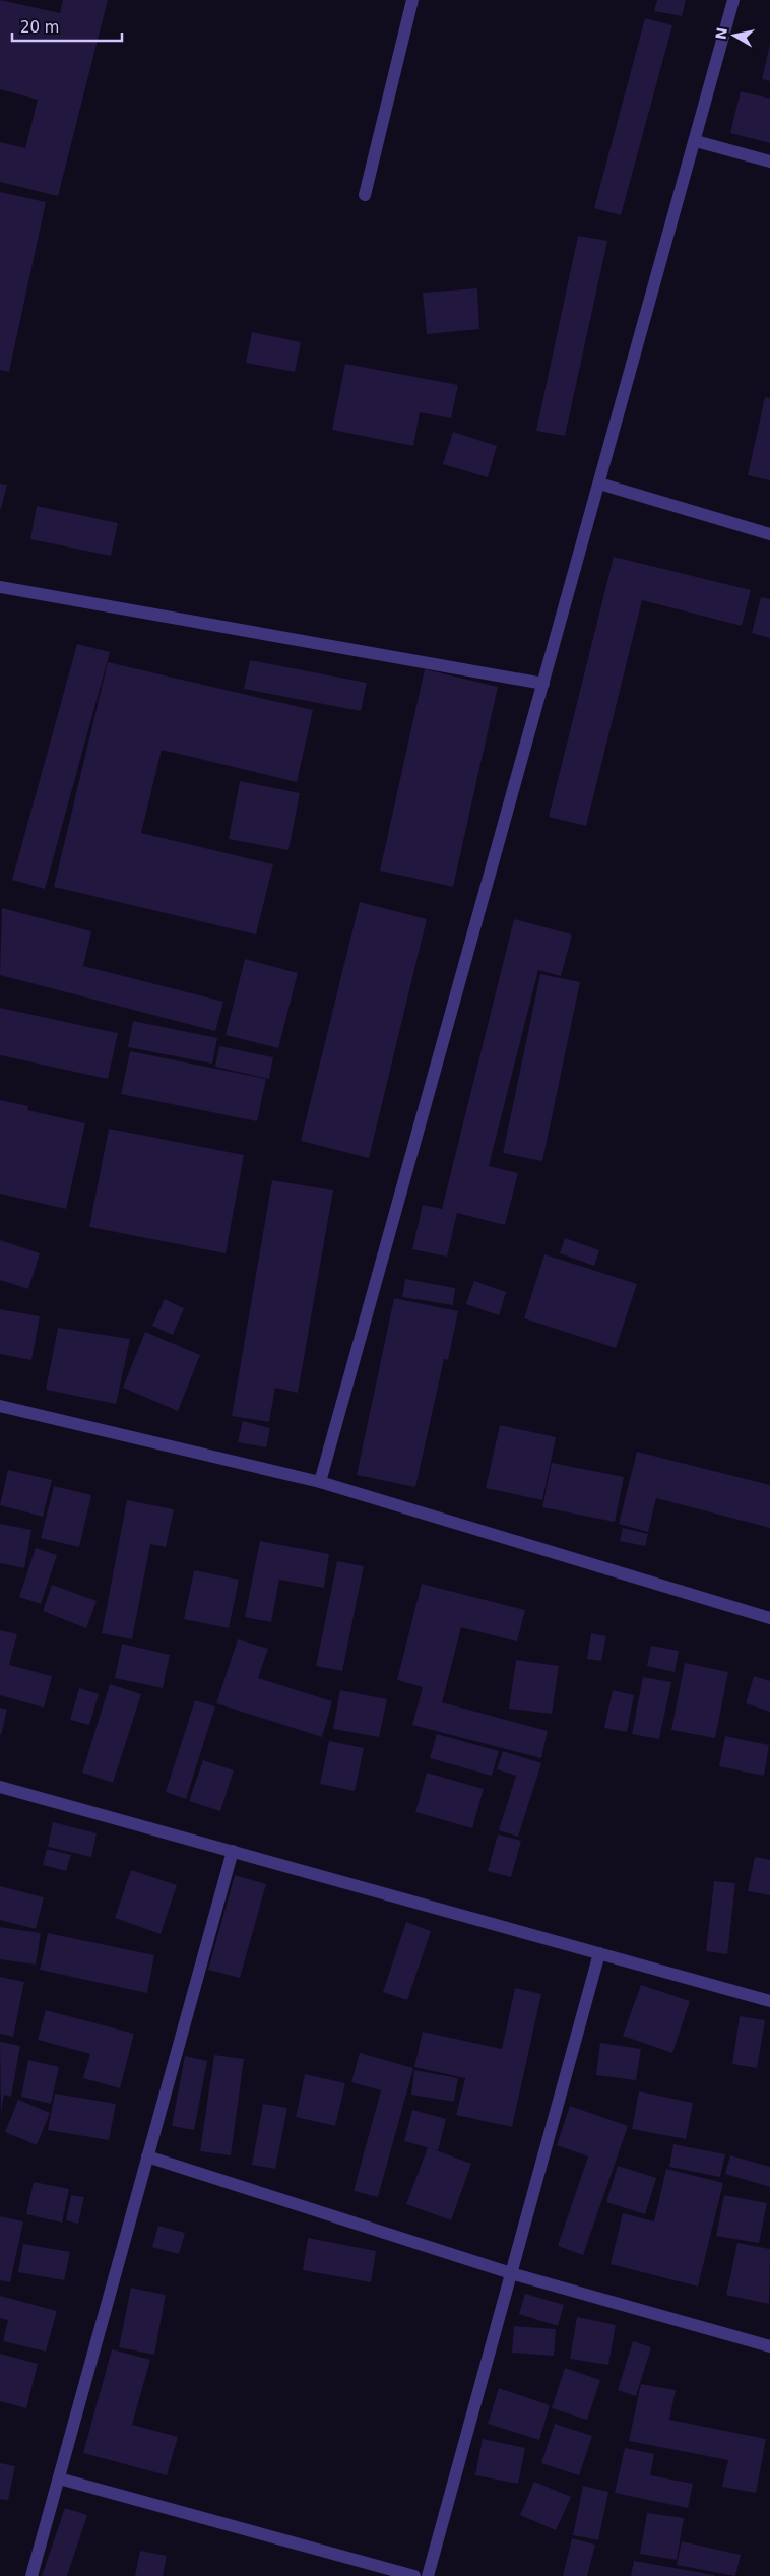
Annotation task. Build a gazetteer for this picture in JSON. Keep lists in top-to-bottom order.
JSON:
{
  "scale_bar": "20 m",
  "north": "left"
}
